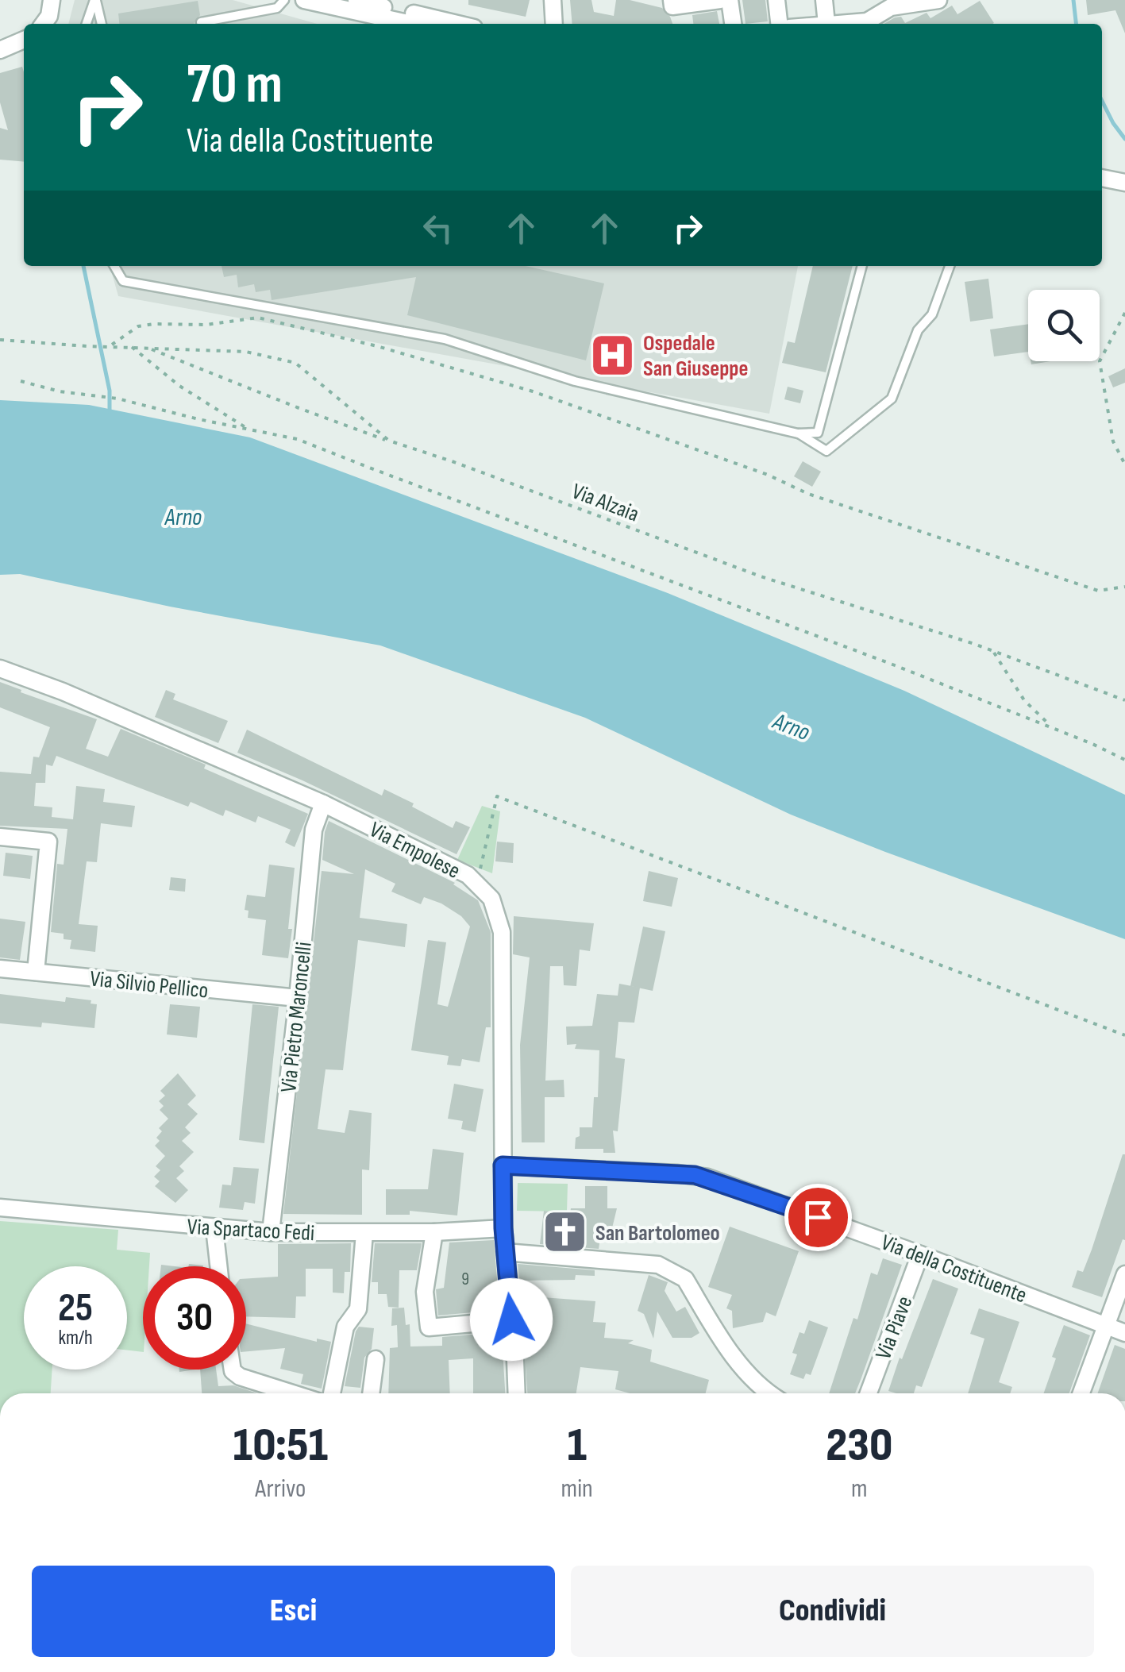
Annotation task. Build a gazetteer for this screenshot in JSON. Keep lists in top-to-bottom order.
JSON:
{
  "streets": {
    "street": [
      "Via Empolese",
      "Via Silvio Pellico",
      "Via Pietro Maroncelli",
      "Via Spartaco Fedi",
      "Via della Costituente",
      "Via Piave"
    ],
    "path": ["Via Alzaia"]
  },
  "crossings": [
    ["Via Empolese", "Via Pietro Maroncelli"],
    ["Via Empolese", "Via Spartaco Fedi"],
    ["Via Empolese", "Via della Costituente"],
    ["Via Silvio Pellico", "Via Pietro Maroncelli"],
    ["Via Pietro Maroncelli", "Via Spartaco Fedi"],
    ["Via della Costituente", "Via Piave"]
  ],
  "water": ["Arno"],
  "places": {
    "hospital": ["Ospedale San Giuseppe"],
    "church": ["San Bartolomeo"]
  },
  "house_numbers": ["9"],
  "page": {
    "turn": ["70 m", "Via della Costituente"],
    "speed": "25 km/h",
    "limit": "30",
    "eta": [
      "10:51",
      "Arrivo",
      "1",
      "min",
      "230",
      "m"
    ],
    "buttons": ["Esci", "Condividi"]
  }
}
